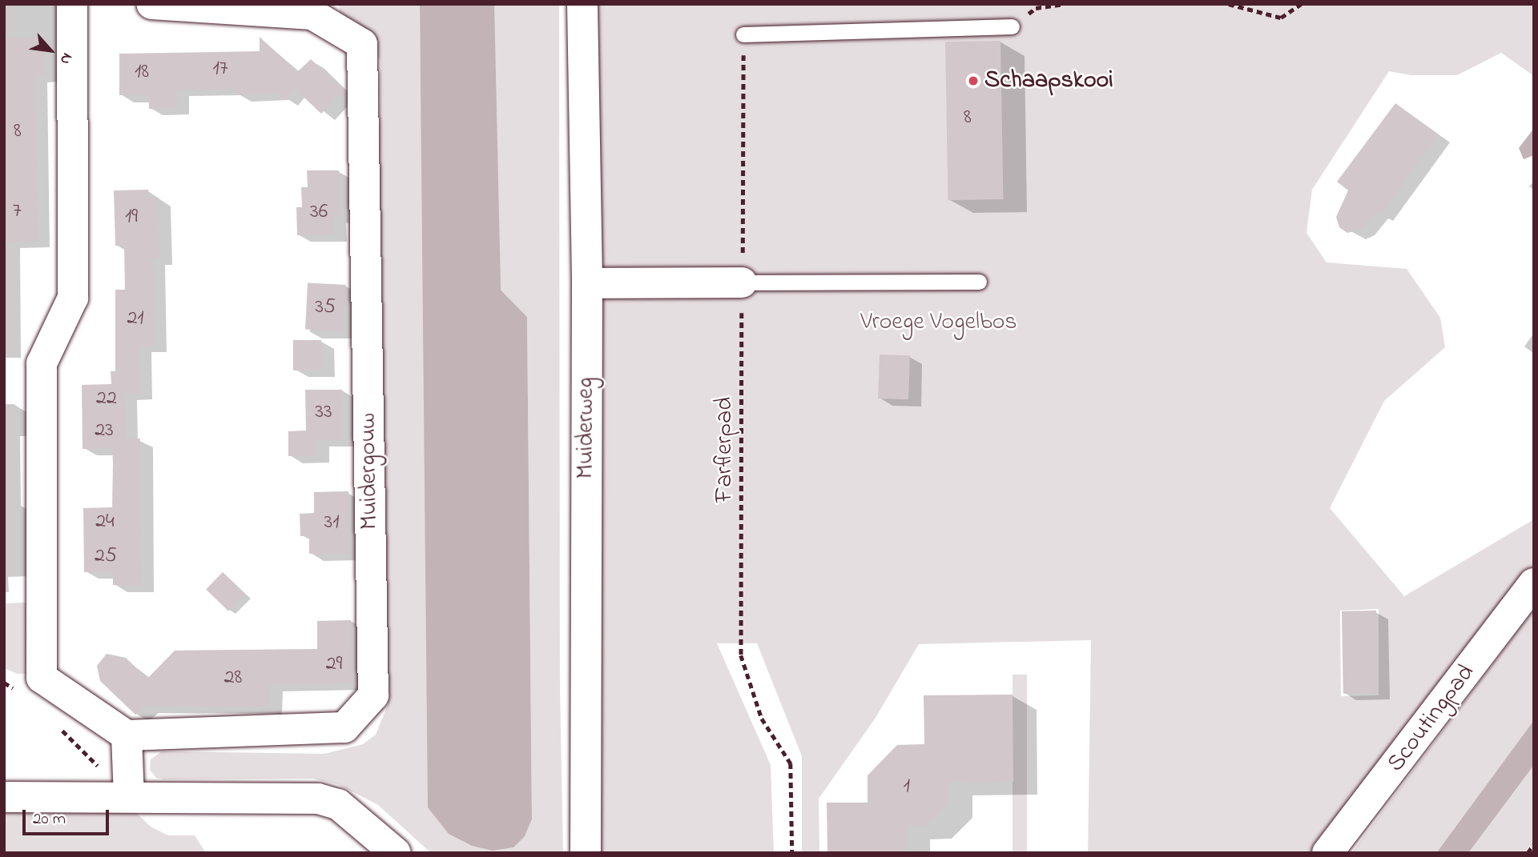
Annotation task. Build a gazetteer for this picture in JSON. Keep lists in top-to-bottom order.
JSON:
{
  "streets": {
    "street": ["Muiderweg", "Muidergouw", "Scoutingpad"],
    "path": ["Farflerpad"]
  },
  "parks": ["Vroege Vogelbos"],
  "places": ["Schaapskooi"],
  "house_numbers": [
    "17",
    "18",
    "8",
    "8",
    "7",
    "36",
    "19",
    "35",
    "21",
    "22",
    "33",
    "23",
    "24",
    "31",
    "25",
    "29",
    "28",
    "1"
  ],
  "scale_bar": "20 m",
  "north": "bottom right"
}
